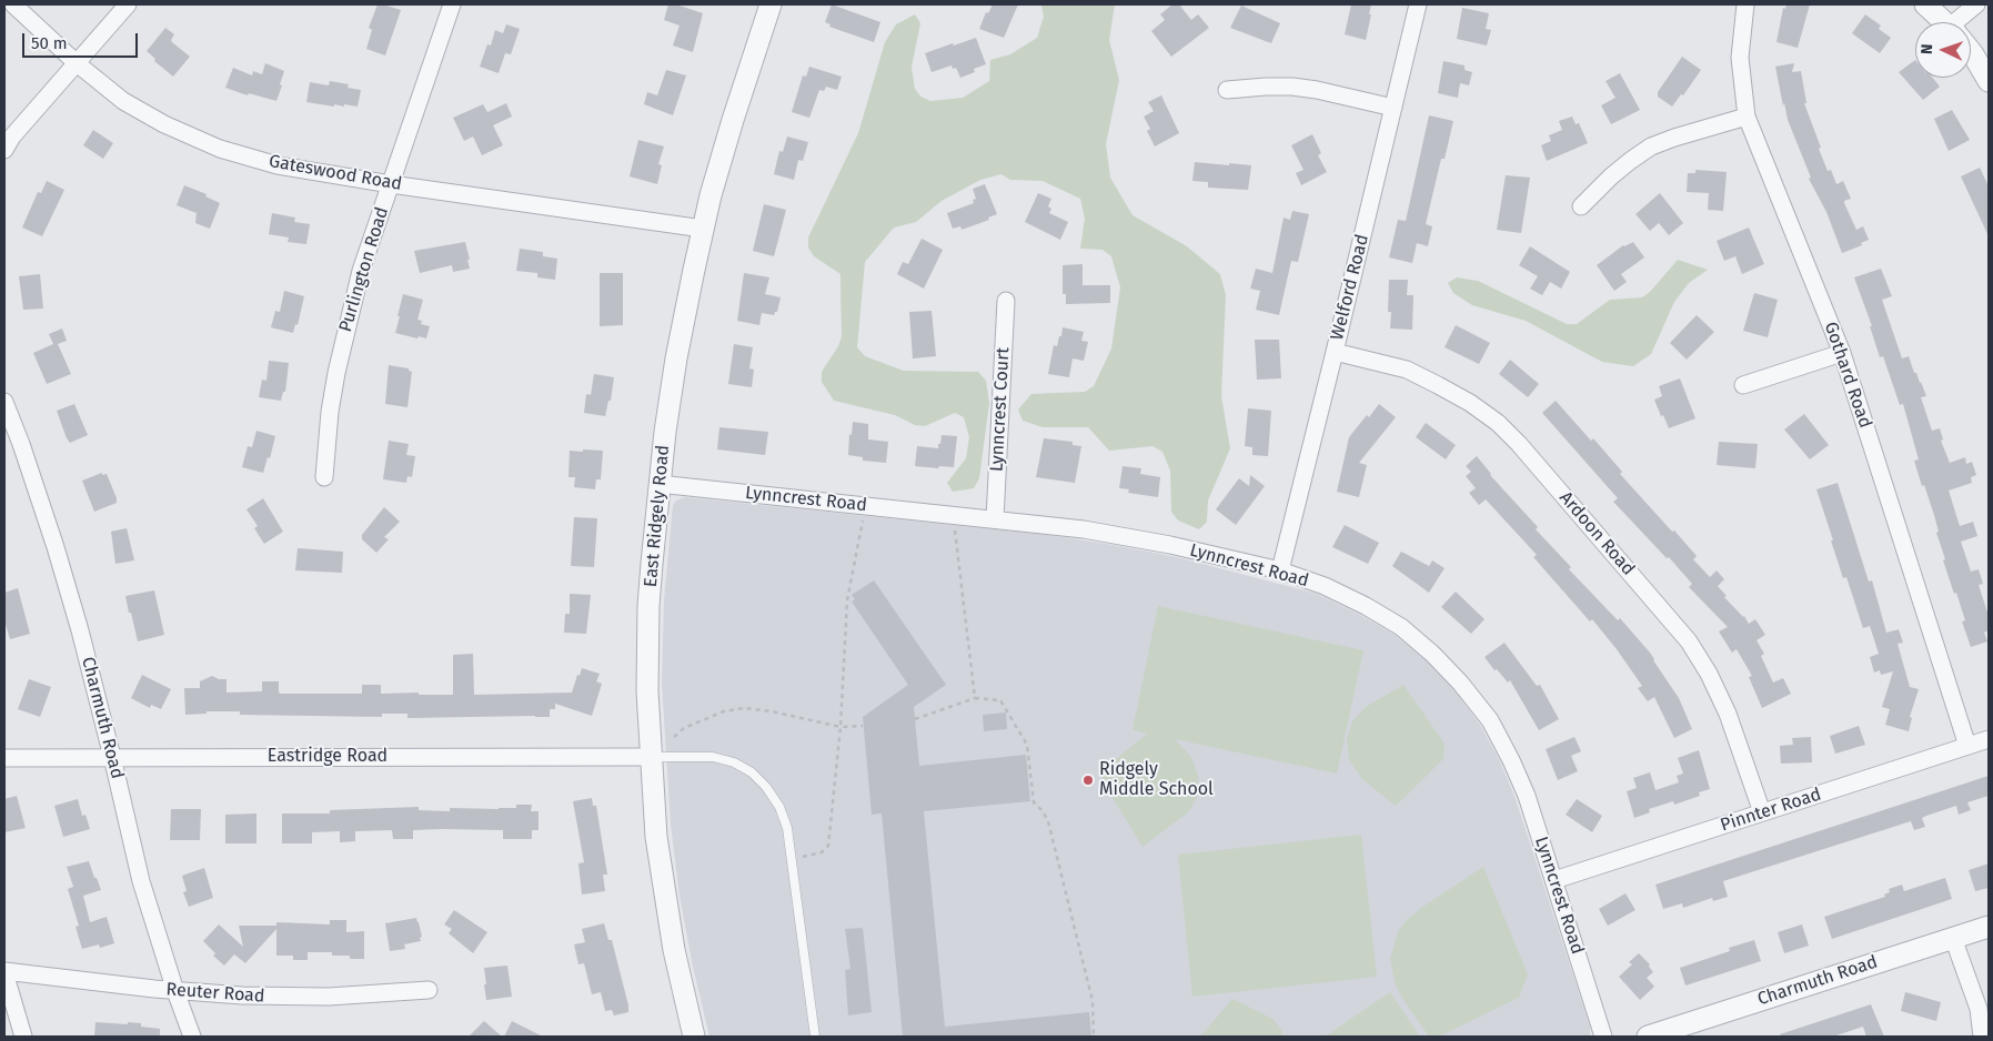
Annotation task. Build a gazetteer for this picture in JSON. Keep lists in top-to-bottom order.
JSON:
{
  "streets": {
    "street": [
      "Gateswood Road",
      "Purlington Road",
      "Welford Road",
      "Gothard Road",
      "Lynncrest Court",
      "Lynncrest Road",
      "East Ridgely Road",
      "Ardoon Road",
      "Charmuth Road",
      "Eastridge Road",
      "Pinnter Road",
      "Reuter Road"
    ]
  },
  "crossings": [
    ["Gateswood Road", "Purlington Road"],
    ["Gateswood Road", "East Ridgely Road"],
    ["Welford Road", "Lynncrest Road"],
    ["Welford Road", "Ardoon Road"],
    ["Gothard Road", "Pinnter Road"],
    ["Lynncrest Court", "Lynncrest Road"],
    ["Lynncrest Road", "East Ridgely Road"],
    ["Lynncrest Road", "Pinnter Road"],
    ["East Ridgely Road", "Eastridge Road"],
    ["Ardoon Road", "Pinnter Road"],
    ["Charmuth Road", "Eastridge Road"],
    ["Charmuth Road", "Reuter Road"]
  ],
  "places": ["Ridgely Middle School"],
  "scale_bar": "50 m",
  "north": "left"
}
